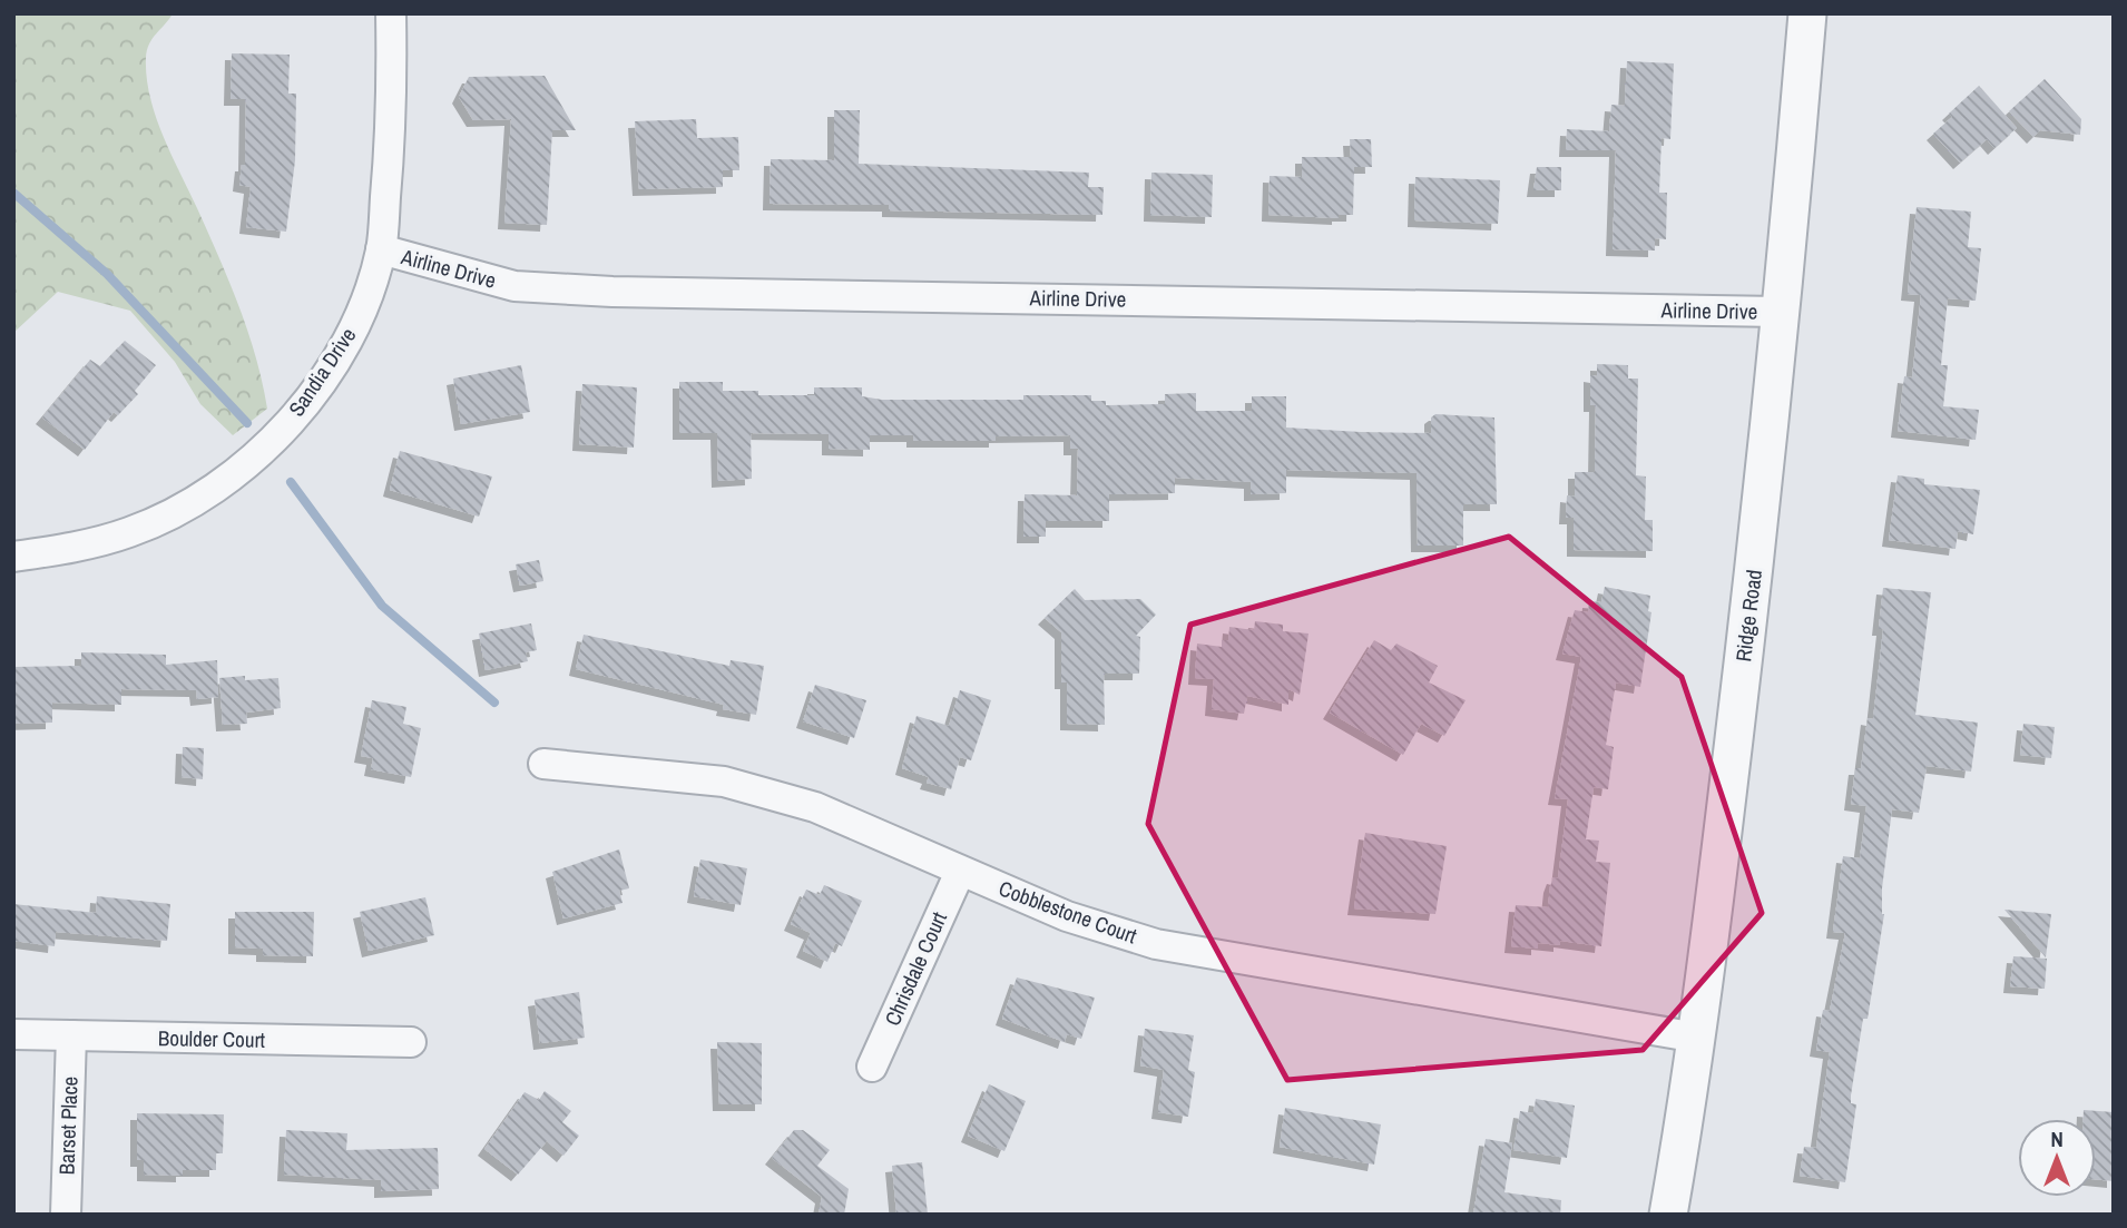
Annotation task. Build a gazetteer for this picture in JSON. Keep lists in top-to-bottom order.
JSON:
{
  "streets": {
    "street": [
      "Airline Drive",
      "Sandia Drive",
      "Ridge Road",
      "Cobblestone Court",
      "Chrisdale Court",
      "Boulder Court",
      "Barset Place"
    ]
  },
  "crossings": [
    ["Airline Drive", "Sandia Drive"],
    ["Airline Drive", "Ridge Road"],
    ["Ridge Road", "Cobblestone Court"],
    ["Cobblestone Court", "Chrisdale Court"],
    ["Boulder Court", "Barset Place"]
  ],
  "north": "top"
}
